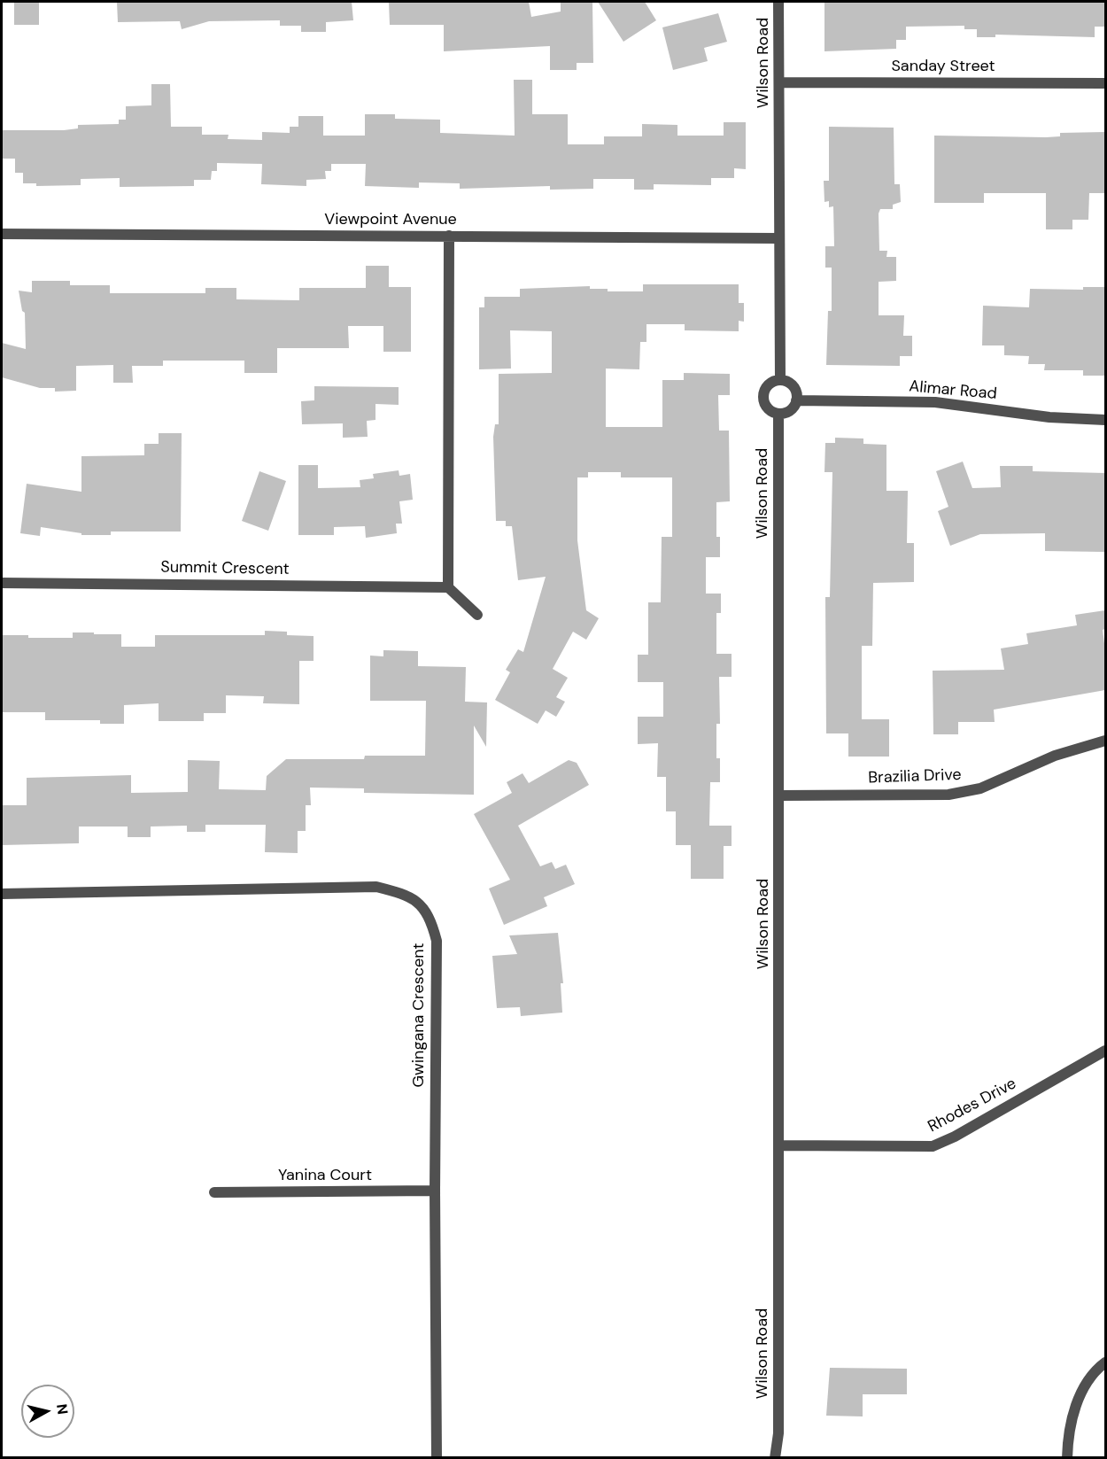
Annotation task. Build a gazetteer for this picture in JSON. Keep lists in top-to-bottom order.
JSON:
{
  "streets": {
    "street": [
      "Wilson Road",
      "Sanday Street",
      "Viewpoint Avenue",
      "Alimar Road",
      "Summit Crescent",
      "Brazilia Drive",
      "Gwingana Crescent",
      "Rhodes Drive",
      "Yanina Court"
    ]
  },
  "crossings": [
    ["Wilson Road", "Sanday Street"],
    ["Wilson Road", "Viewpoint Avenue"],
    ["Wilson Road", "Alimar Road"],
    ["Wilson Road", "Brazilia Drive"],
    ["Wilson Road", "Rhodes Drive"],
    ["Gwingana Crescent", "Yanina Court"]
  ],
  "north": "right"
}
